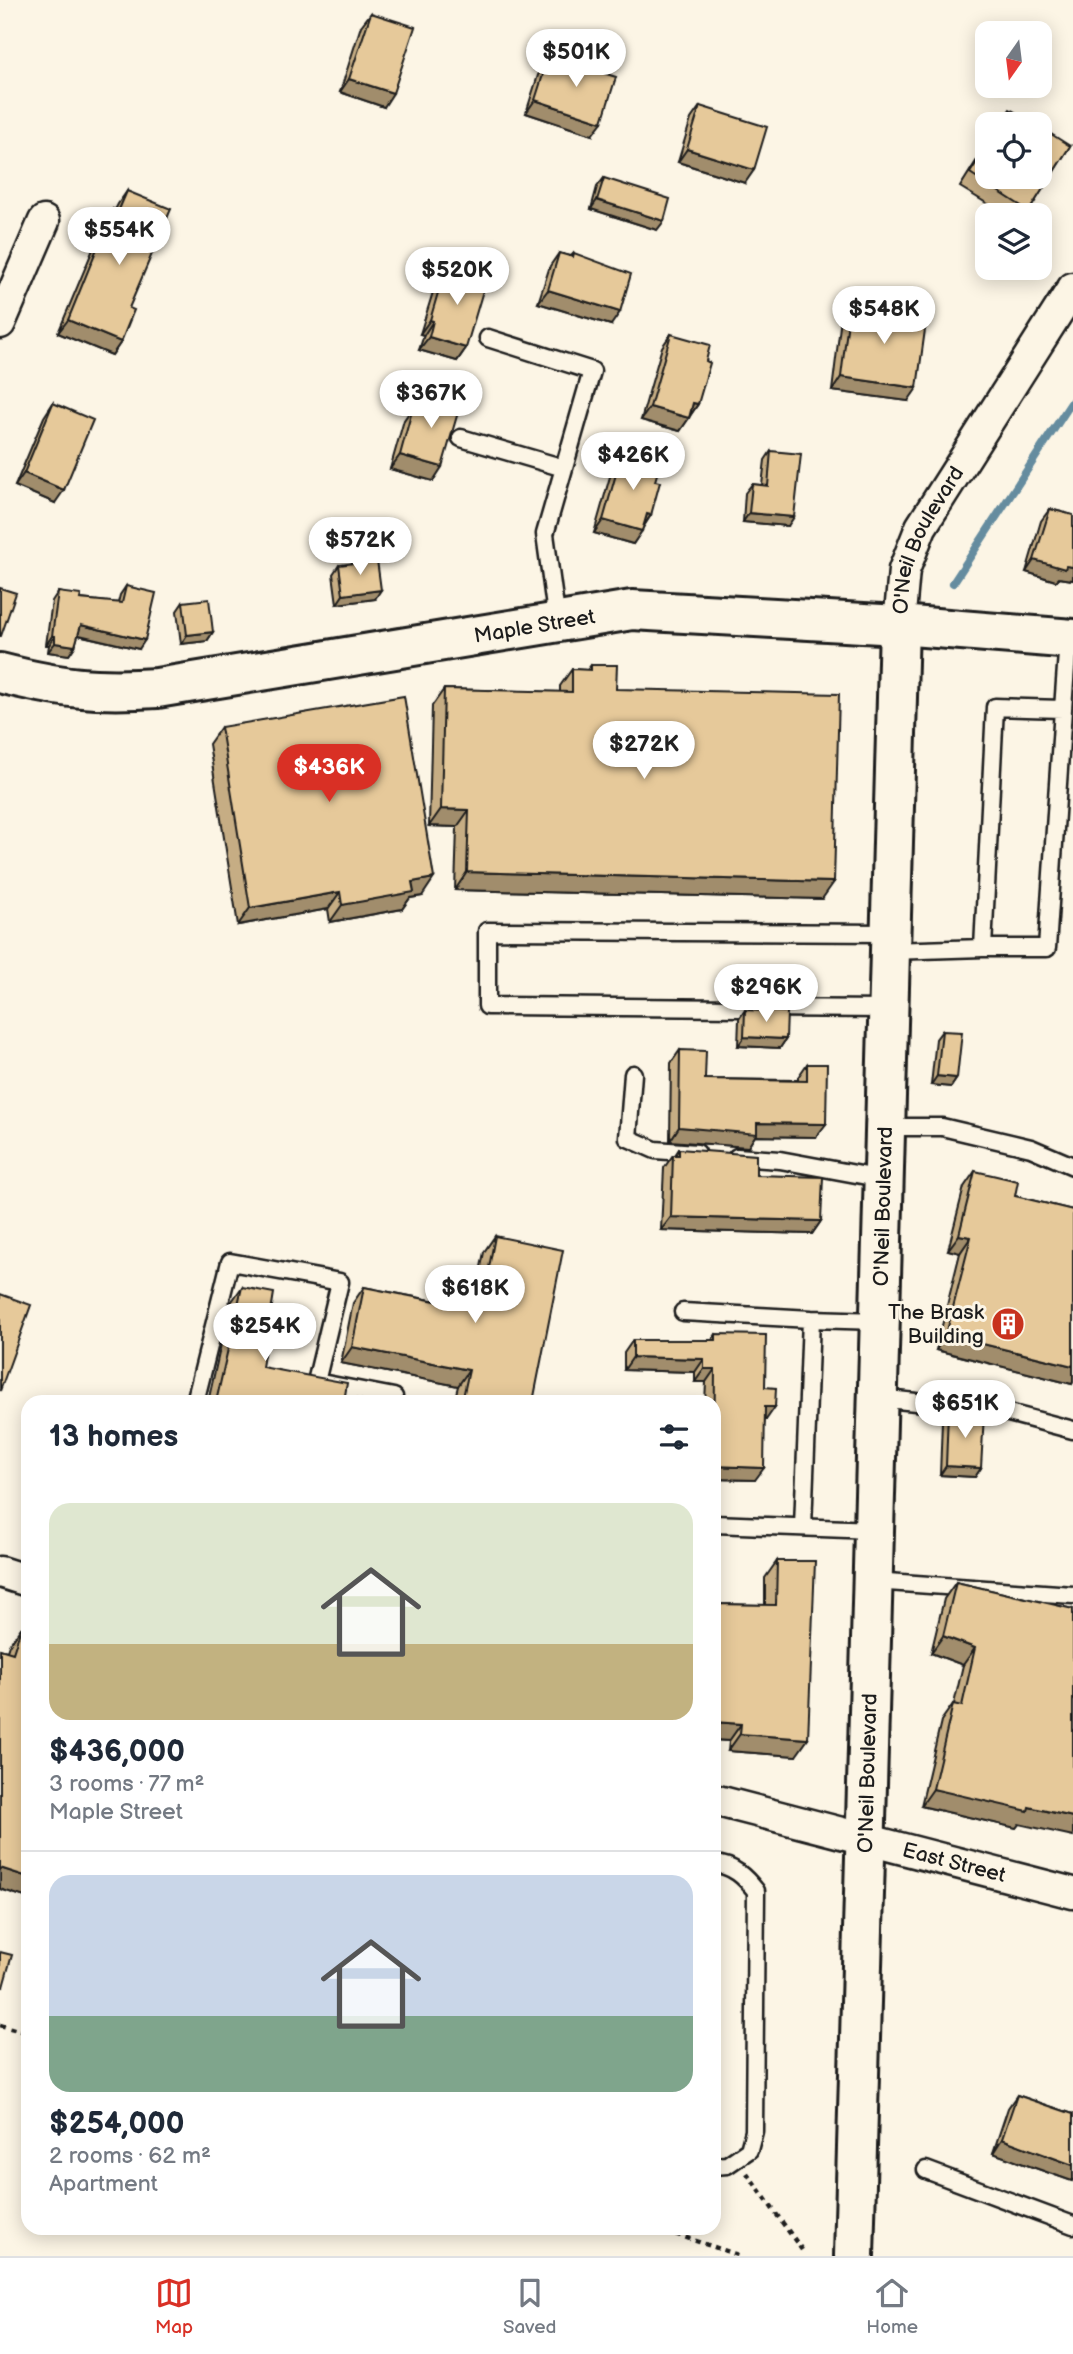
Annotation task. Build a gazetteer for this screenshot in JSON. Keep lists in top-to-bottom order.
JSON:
{
  "streets": {
    "main road": ["O'Neil Boulevard", "Maple Street"],
    "street": ["East Street"]
  },
  "crossings": [
    ["O'Neil Boulevard", "Maple Street"],
    ["O'Neil Boulevard", "East Street"]
  ],
  "places": {
    "building": ["The Brask Building"]
  },
  "north": "bottom",
  "page": {
    "price": [
      "$501K",
      "$554K",
      "$520K",
      "$548K",
      "$367K",
      "$426K",
      "$572K",
      "$272K",
      "$436K",
      "$296K",
      "$618K",
      "$254K",
      "$651K"
    ],
    "heading": "13 homes",
    "list": [
      {
        "name": "$436,000",
        "note": "3 rooms · 77 m² · Maple Street"
      },
      {
        "name": "$254,000",
        "note": "2 rooms · 62 m² · Apartment"
      }
    ],
    "tabs": ["Map", "Saved", "Home"]
  }
}
